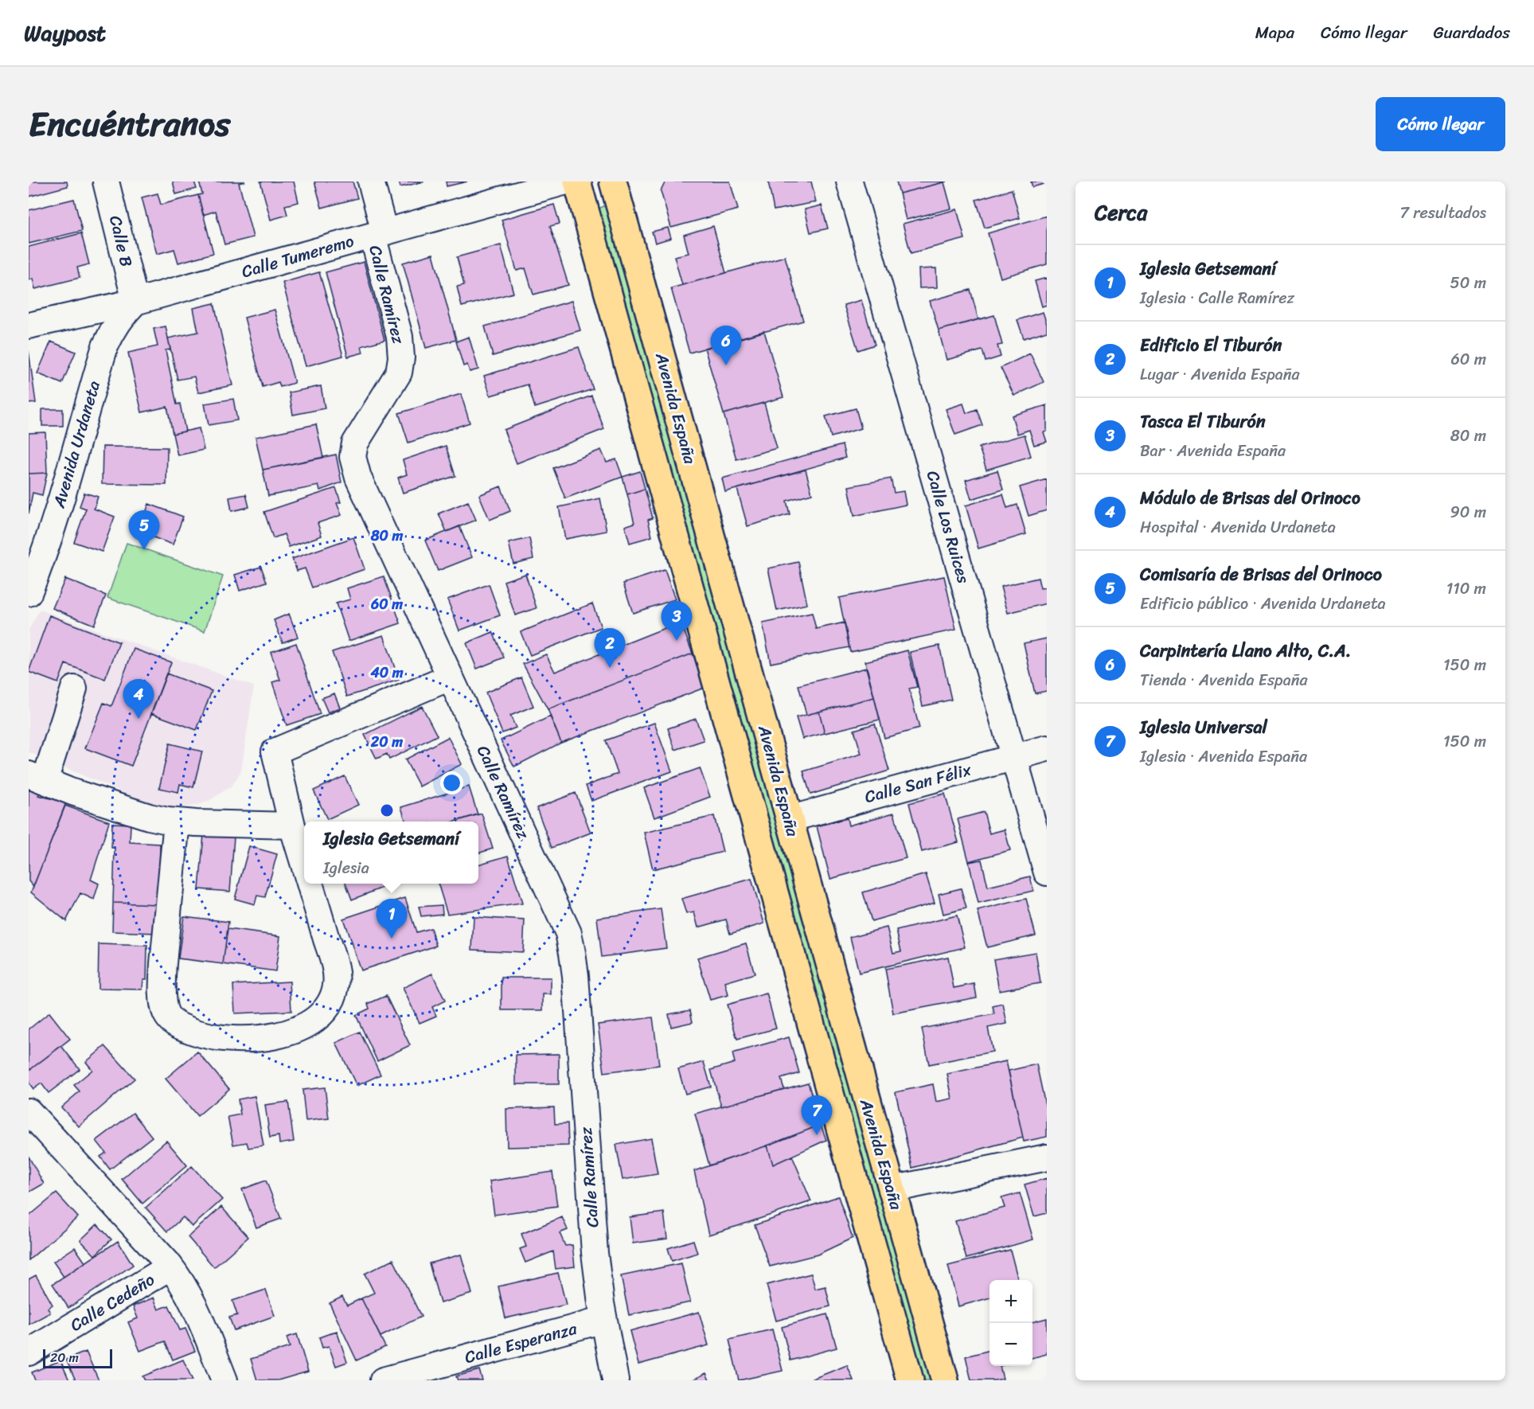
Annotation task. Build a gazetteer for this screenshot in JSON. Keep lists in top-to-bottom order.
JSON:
{
  "streets": {
    "main road": ["Avenida España"],
    "street": [
      "Calle B",
      "Calle Tumeremo",
      "Calle Ramírez",
      "Avenida Urdaneta",
      "Calle Los Ruices",
      "Calle San Félix",
      "Calle Cedeño",
      "Calle Esperanza"
    ]
  },
  "crossings": [
    ["Calle B", "Calle Tumeremo"],
    ["Calle B", "Avenida Urdaneta"],
    ["Calle Tumeremo", "Calle Ramírez"],
    ["Calle Tumeremo", "Avenida Urdaneta"],
    ["Calle Ramírez", "Calle Esperanza"],
    ["Avenida España", "Calle San Félix"],
    ["Calle Los Ruices", "Calle San Félix"]
  ],
  "scale_bar": "20 m",
  "page": {
    "header": "Waypost",
    "nav": ["Mapa", "Cómo llegar", "Guardados"],
    "title": "Encuéntranos",
    "buttons": "Cómo llegar",
    "heading": ["Cerca", "7 resultados"],
    "list": [
      {
        "mark": "1",
        "name": "Iglesia Getsemaní",
        "note": "Iglesia · Calle Ramírez",
        "value": "50 m"
      },
      {
        "mark": "2",
        "name": "Edificio El Tiburón",
        "note": "Lugar · Avenida España",
        "value": "60 m"
      },
      {
        "mark": "3",
        "name": "Tasca El Tiburón",
        "note": "Bar · Avenida España",
        "value": "80 m"
      },
      {
        "mark": "4",
        "name": "Módulo de Brisas del Orinoco",
        "note": "Hospital · Avenida Urdaneta",
        "value": "90 m"
      },
      {
        "mark": "5",
        "name": "Comisaría de Brisas del Orinoco",
        "note": "Edificio público · Avenida Urdaneta",
        "value": "110 m"
      },
      {
        "mark": "6",
        "name": "Carpintería Llano Alto, C.A.",
        "note": "Tienda · Avenida España",
        "value": "150 m"
      },
      {
        "mark": "7",
        "name": "Iglesia Universal",
        "note": "Iglesia · Avenida España",
        "value": "150 m"
      }
    ],
    "pins": [
      "6",
      "5",
      "3",
      "2",
      "4",
      "1",
      "7"
    ],
    "popup": ["Iglesia Getsemaní", "Iglesia"],
    "map_buttons": ["+", "−"],
    "scale": "20 m"
  },
  "rings": [
    "80 m",
    "60 m",
    "40 m",
    "20 m"
  ]
}
